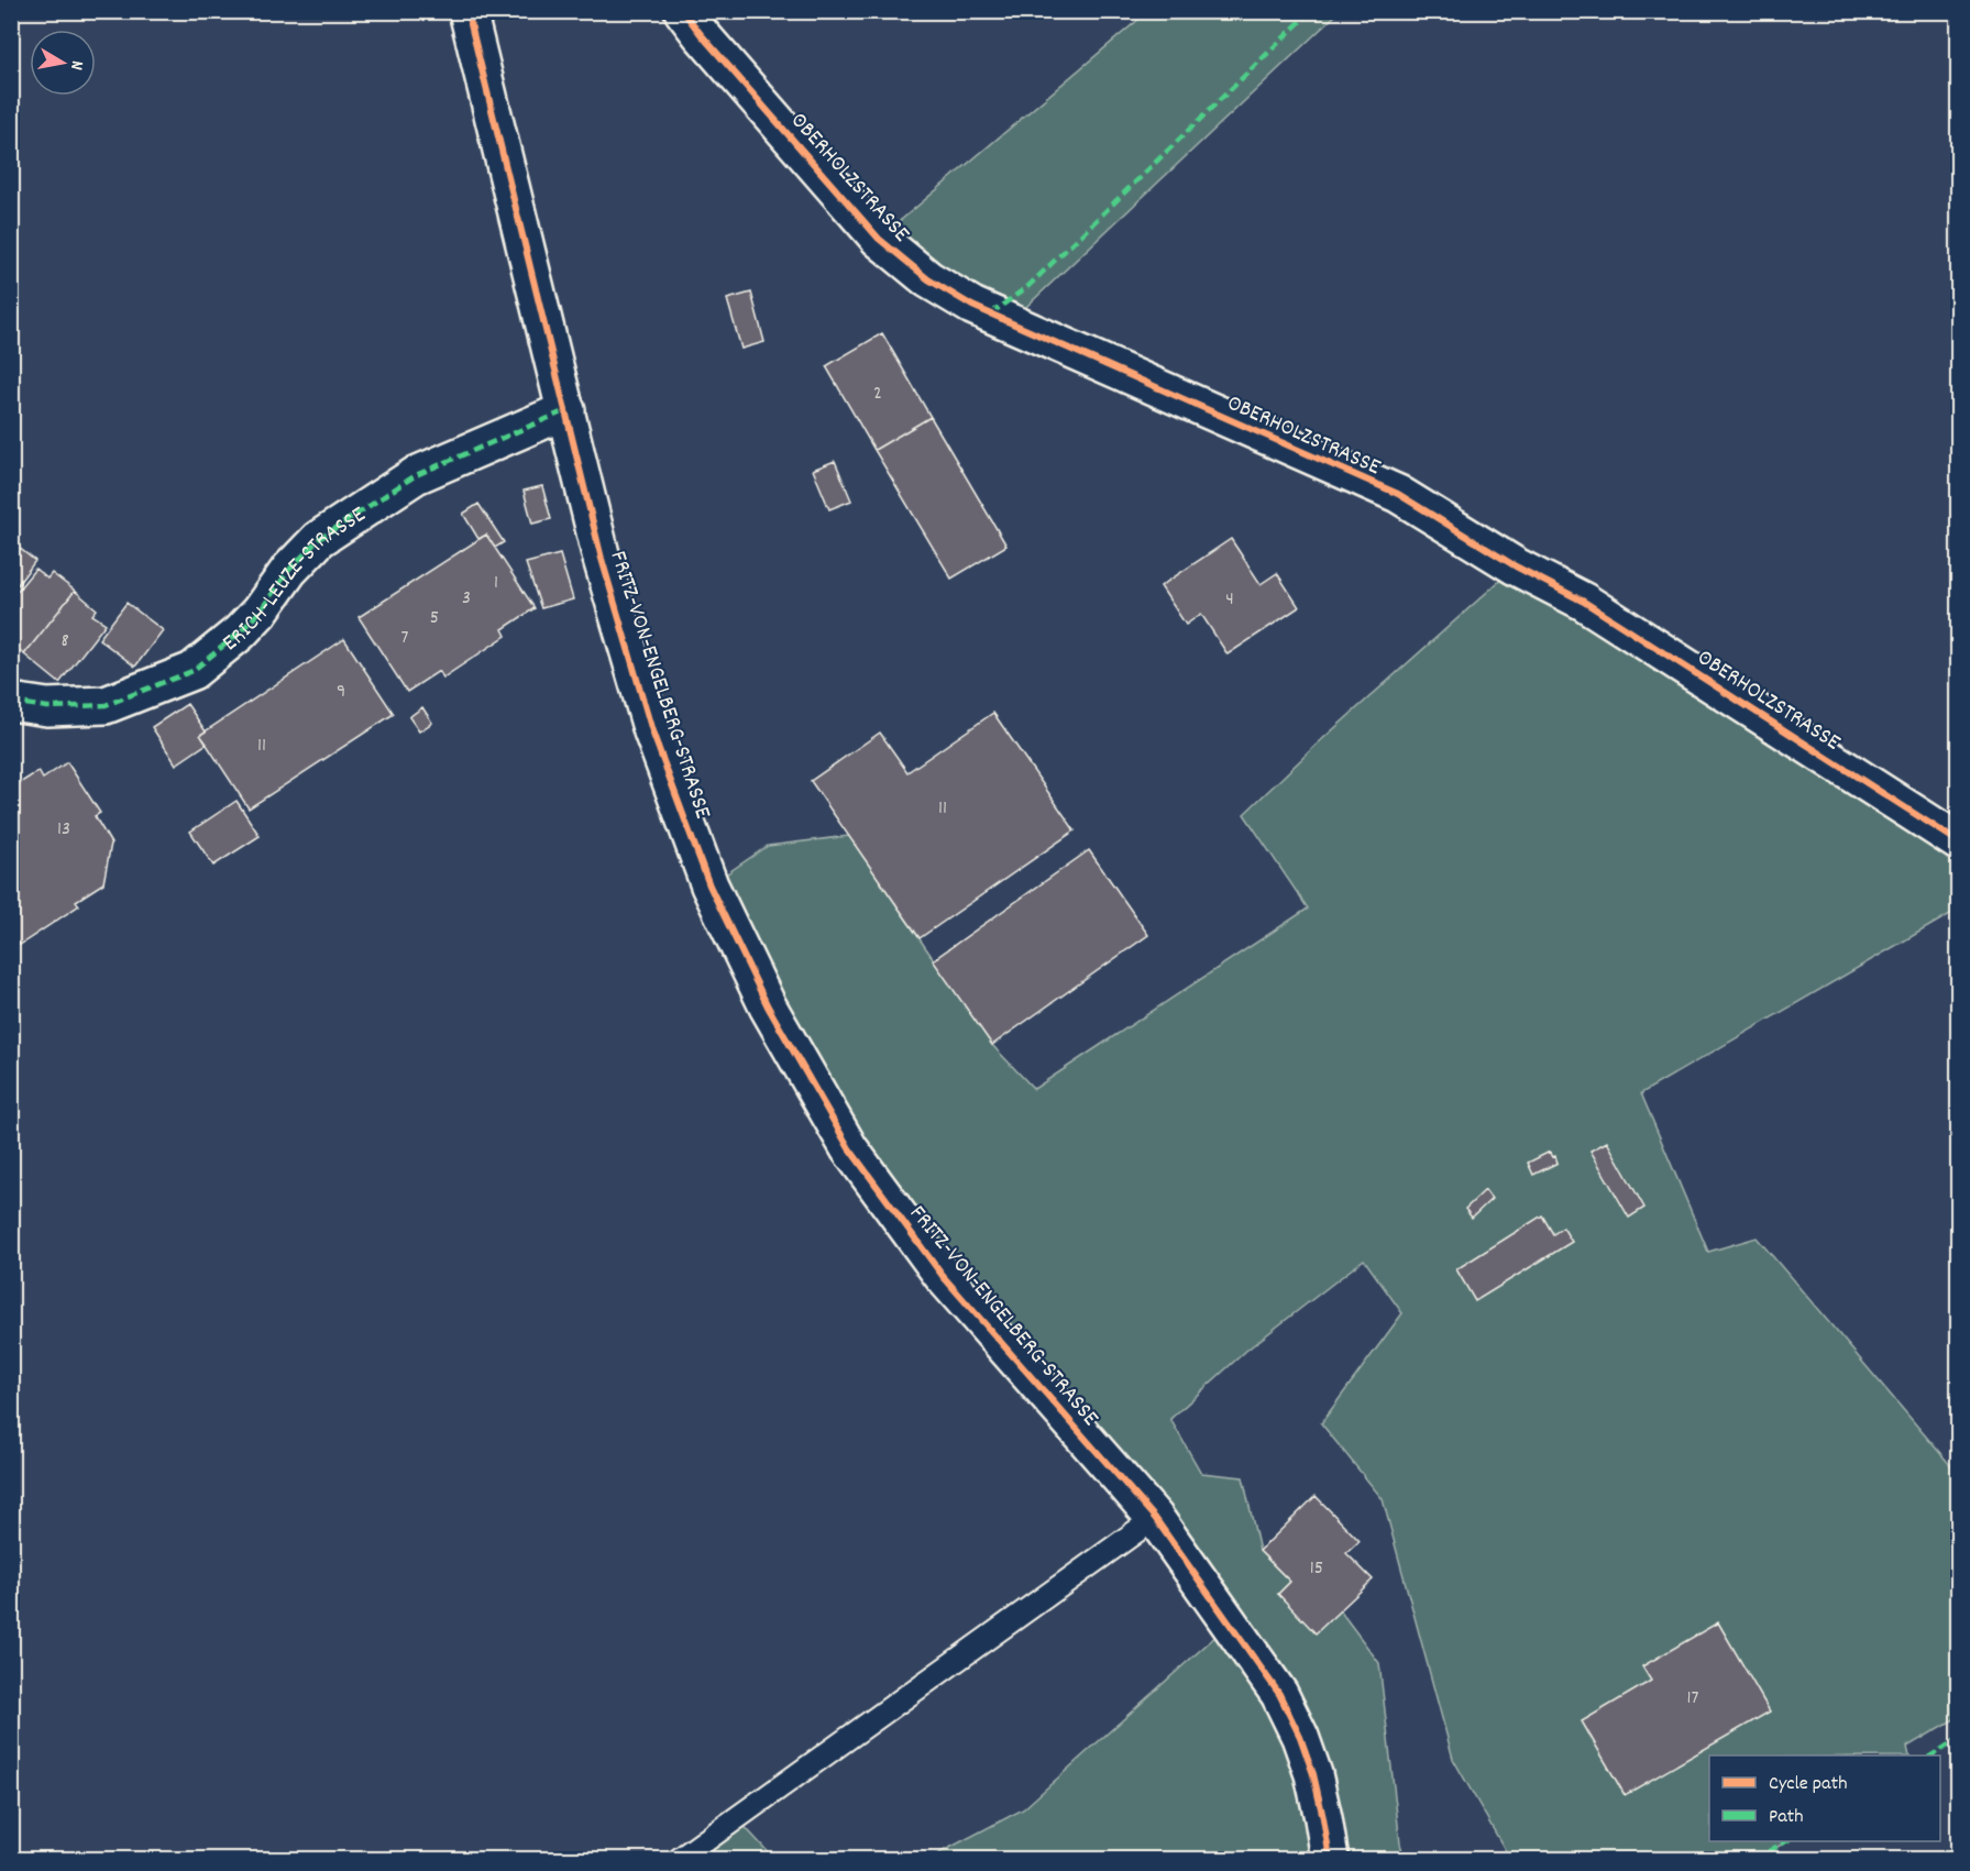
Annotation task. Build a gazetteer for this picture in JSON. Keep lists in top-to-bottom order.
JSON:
{
  "streets": {
    "street": ["OBERHOLZSTRASSE", "ERICH-LEUZE-STRASSE", "FRITZ-VON-ENGELBERG-STRASSE"]
  },
  "crossings": [
    ["ERICH-LEUZE-STRASSE", "FRITZ-VON-ENGELBERG-STRASSE"]
  ],
  "house_numbers": [
    "2",
    "1",
    "3",
    "4",
    "5",
    "7",
    "8",
    "9",
    "11",
    "11",
    "13",
    "15",
    "17"
  ],
  "legend": ["Cycle path", "Path"],
  "north": "right"
}
